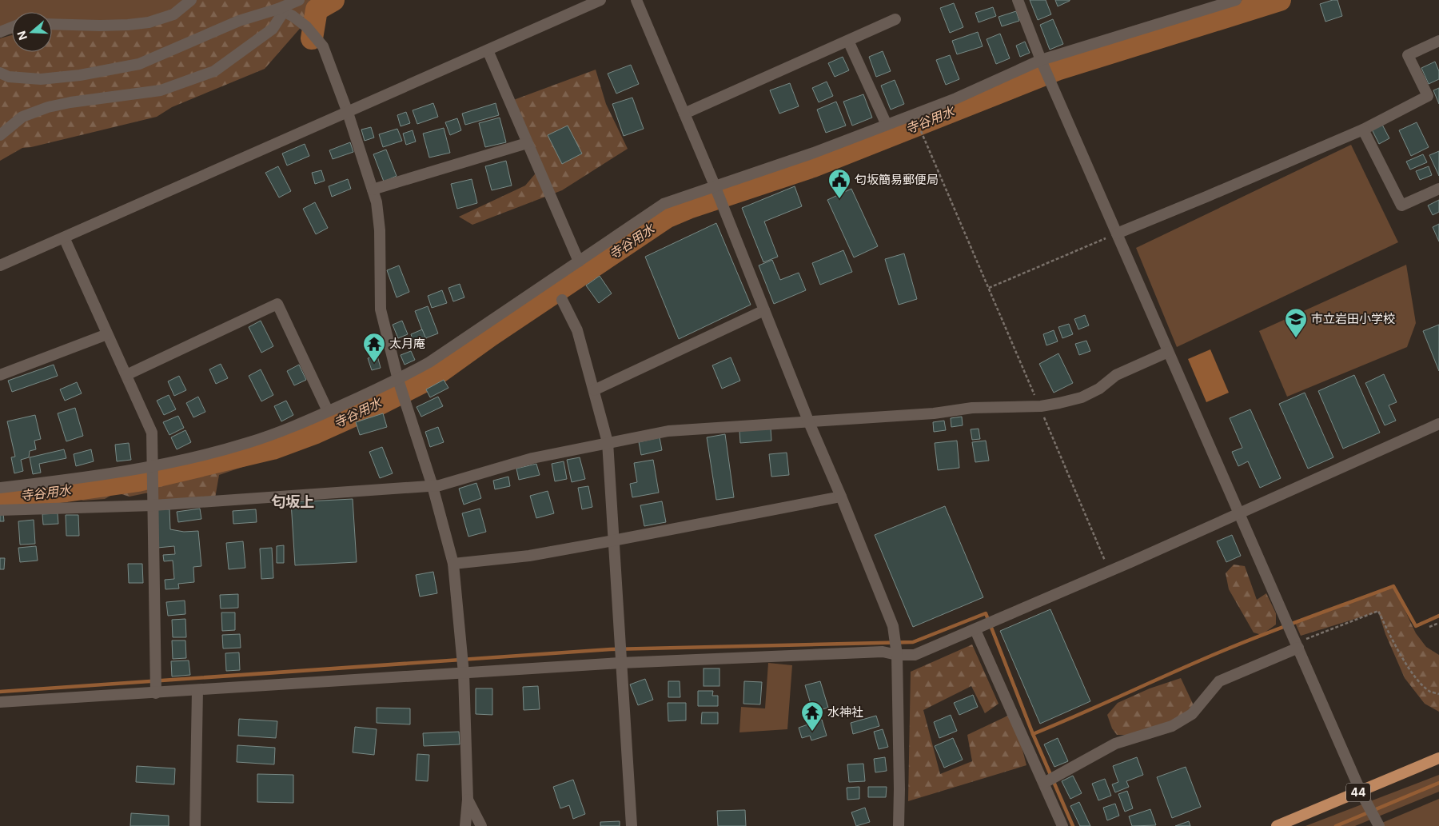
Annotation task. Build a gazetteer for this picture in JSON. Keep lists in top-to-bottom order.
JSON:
{
  "streets": {
    "main road": ["44"]
  },
  "districts": ["匂坂上"],
  "water": ["寺谷用水"],
  "places": {
    "public building": ["匂坂簡易郵便局"],
    "school or university": ["市立岩田小学校"],
    "temple": ["太月庵", "水神社"]
  },
  "north": "left"
}
